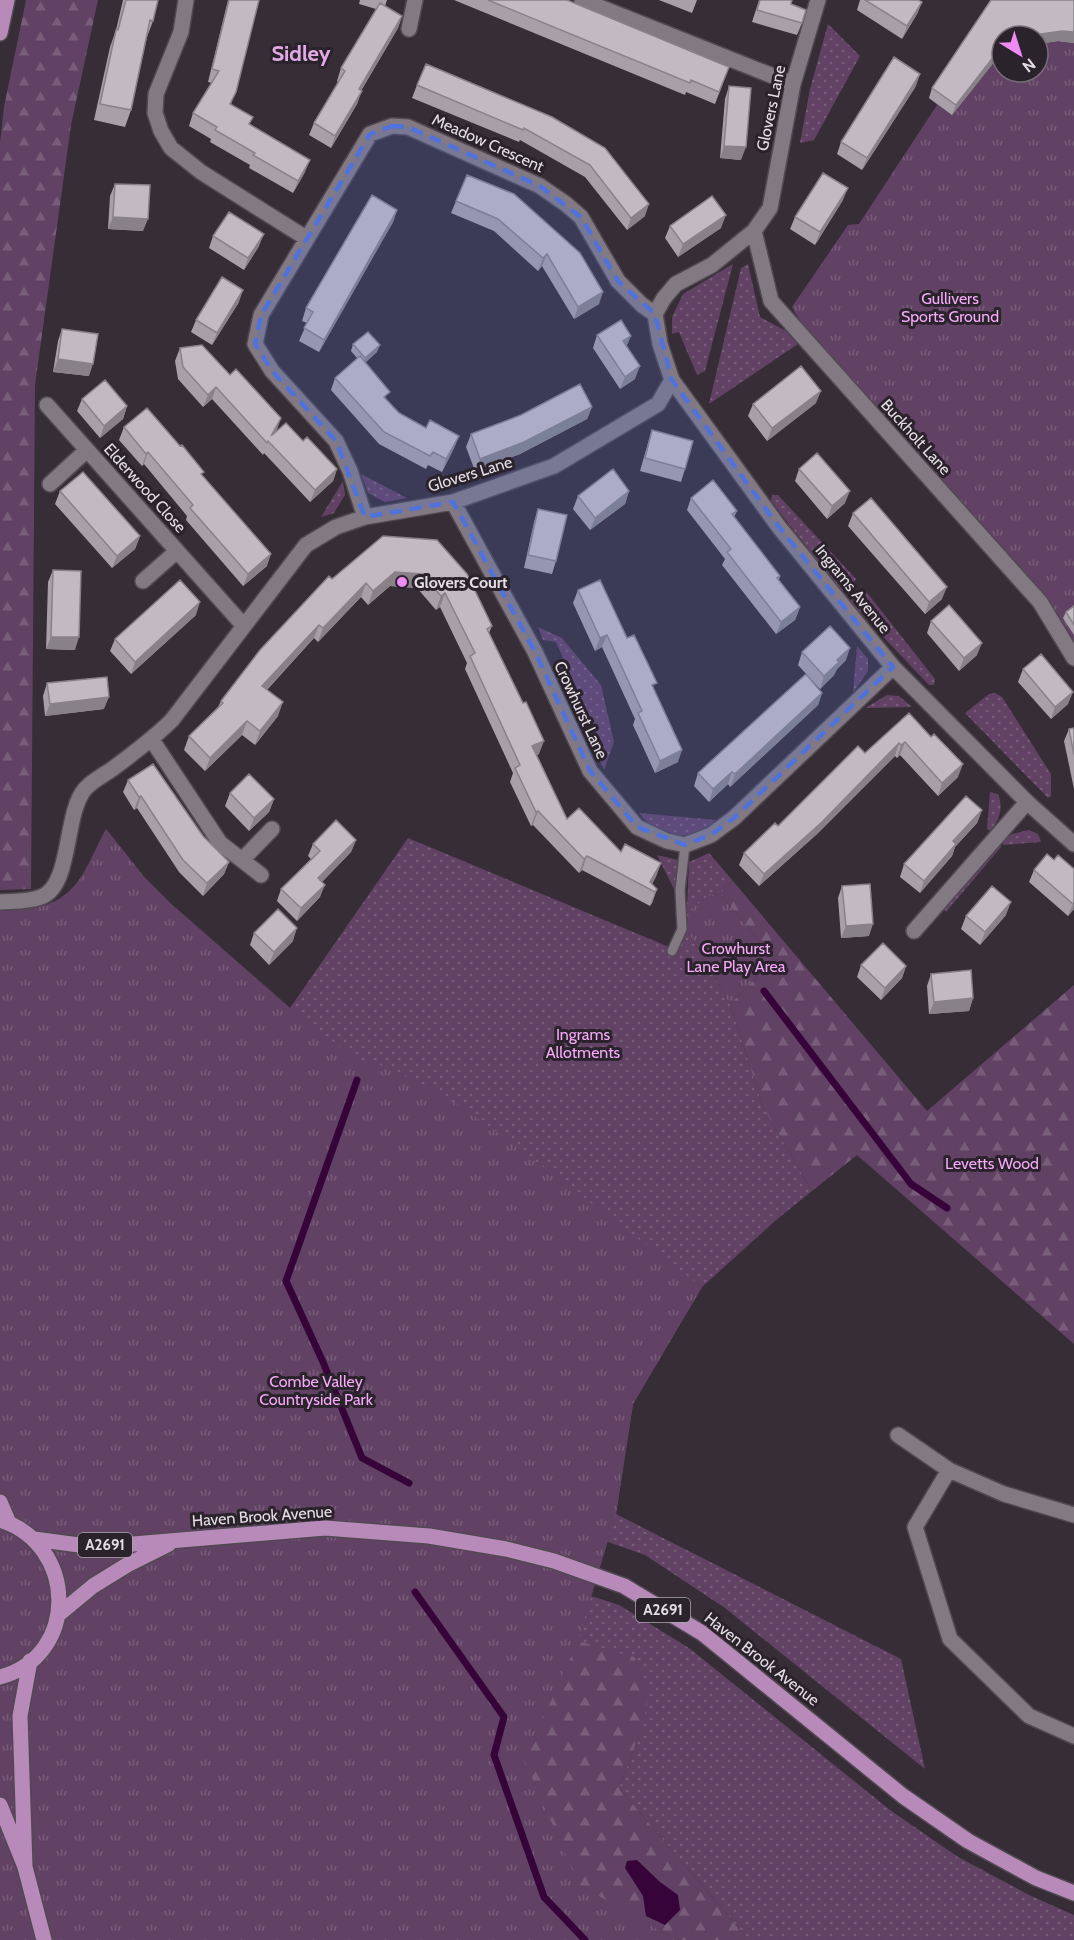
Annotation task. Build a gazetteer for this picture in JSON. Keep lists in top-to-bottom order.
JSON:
{
  "streets": {
    "main road": ["Haven Brook Avenue", "A2691"],
    "street": [
      "Glovers Lane",
      "Meadow Crescent",
      "Buckholt Lane",
      "Elderwood Close",
      "Ingrams Avenue",
      "Crowhurst Lane"
    ]
  },
  "crossings": [
    ["Glovers Lane", "Meadow Crescent"],
    ["Glovers Lane", "Buckholt Lane"],
    ["Glovers Lane", "Elderwood Close"],
    ["Glovers Lane", "Ingrams Avenue"],
    ["Glovers Lane", "Crowhurst Lane"]
  ],
  "districts": ["Sidley"],
  "parks": [
    "Gullivers Sports Ground",
    "Crowhurst Lane Play Area",
    "Ingrams Allotments",
    "Levetts Wood",
    "Combe Valley Countryside Park"
  ],
  "places": ["Glovers Court"],
  "north": "bottom right"
}
